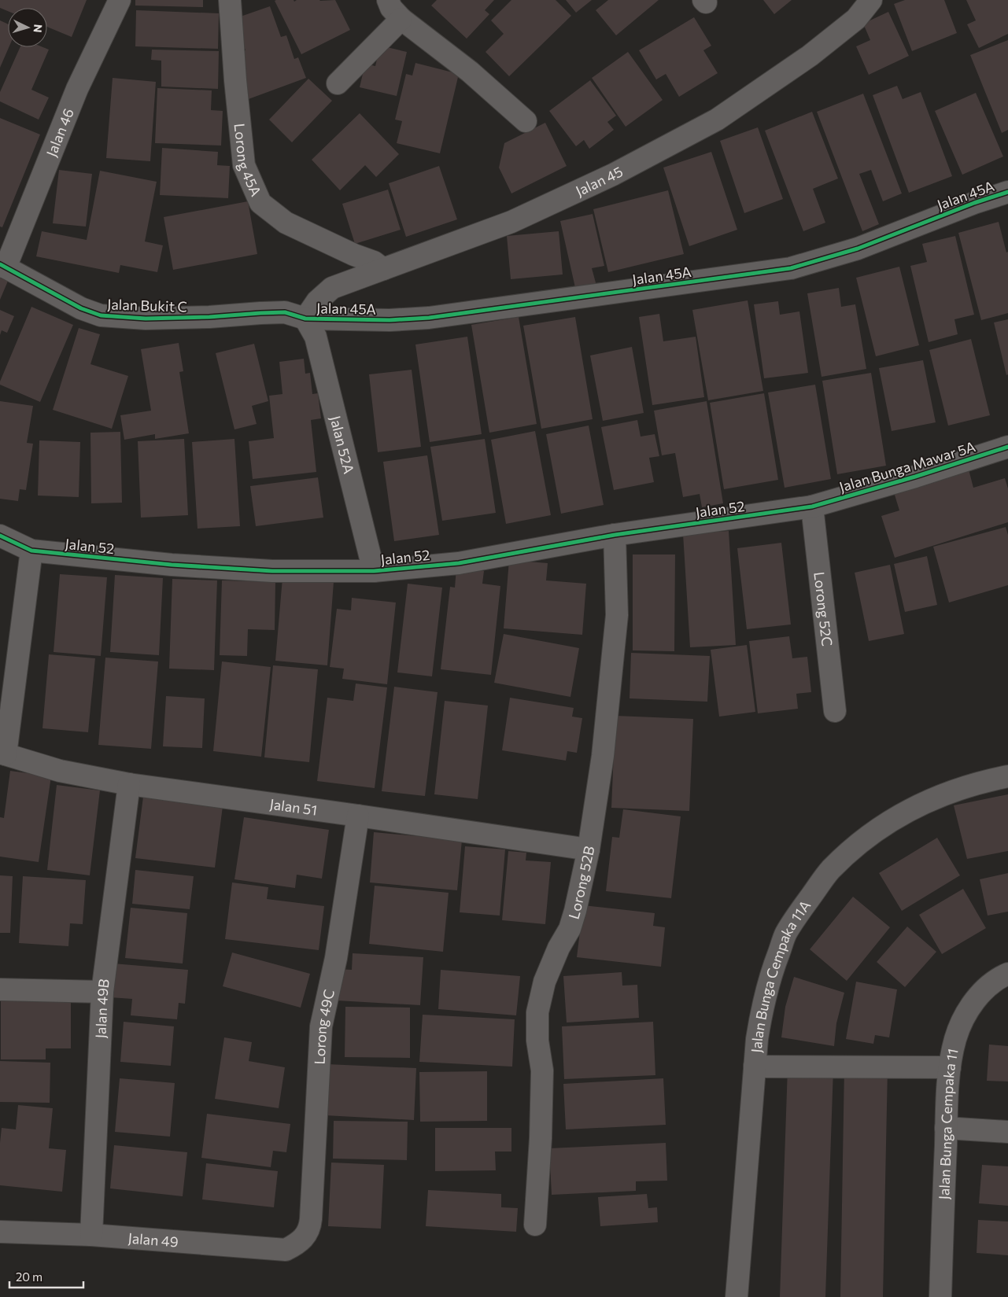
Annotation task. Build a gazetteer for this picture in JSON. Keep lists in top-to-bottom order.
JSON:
{
  "streets": {
    "street": [
      "Jalan 46",
      "Lorong 45A",
      "Jalan 45",
      "Jalan 45A",
      "Jalan Bukit C",
      "Jalan 52A",
      "Jalan Bunga Mawar 5A",
      "Jalan 52",
      "Lorong 52C",
      "Jalan 51",
      "Lorong 52B",
      "Jalan Bunga Cempaka 11A",
      "Jalan 49B",
      "Lorong 49C",
      "Jalan Bunga Cempaka 11",
      "Jalan 49"
    ]
  },
  "crossings": [
    ["Jalan 46", "Jalan Bukit C"],
    ["Lorong 45A", "Jalan 45"],
    ["Jalan 45", "Jalan 45A"],
    ["Jalan 45", "Jalan Bukit C"],
    ["Jalan 45", "Jalan 52A"],
    ["Jalan 45A", "Jalan Bukit C"],
    ["Jalan 45A", "Jalan 52A"],
    ["Jalan Bukit C", "Jalan 52A"],
    ["Jalan 52A", "Jalan 52"],
    ["Jalan Bunga Mawar 5A", "Jalan 52"],
    ["Jalan Bunga Mawar 5A", "Lorong 52C"],
    ["Jalan 52", "Lorong 52C"],
    ["Jalan 52", "Lorong 52B"],
    ["Jalan 51", "Lorong 52B"],
    ["Jalan 51", "Jalan 49B"],
    ["Jalan 51", "Lorong 49C"],
    ["Jalan 49B", "Jalan 49"],
    ["Lorong 49C", "Jalan 49"]
  ],
  "scale_bar": "20 m",
  "north": "right"
}
